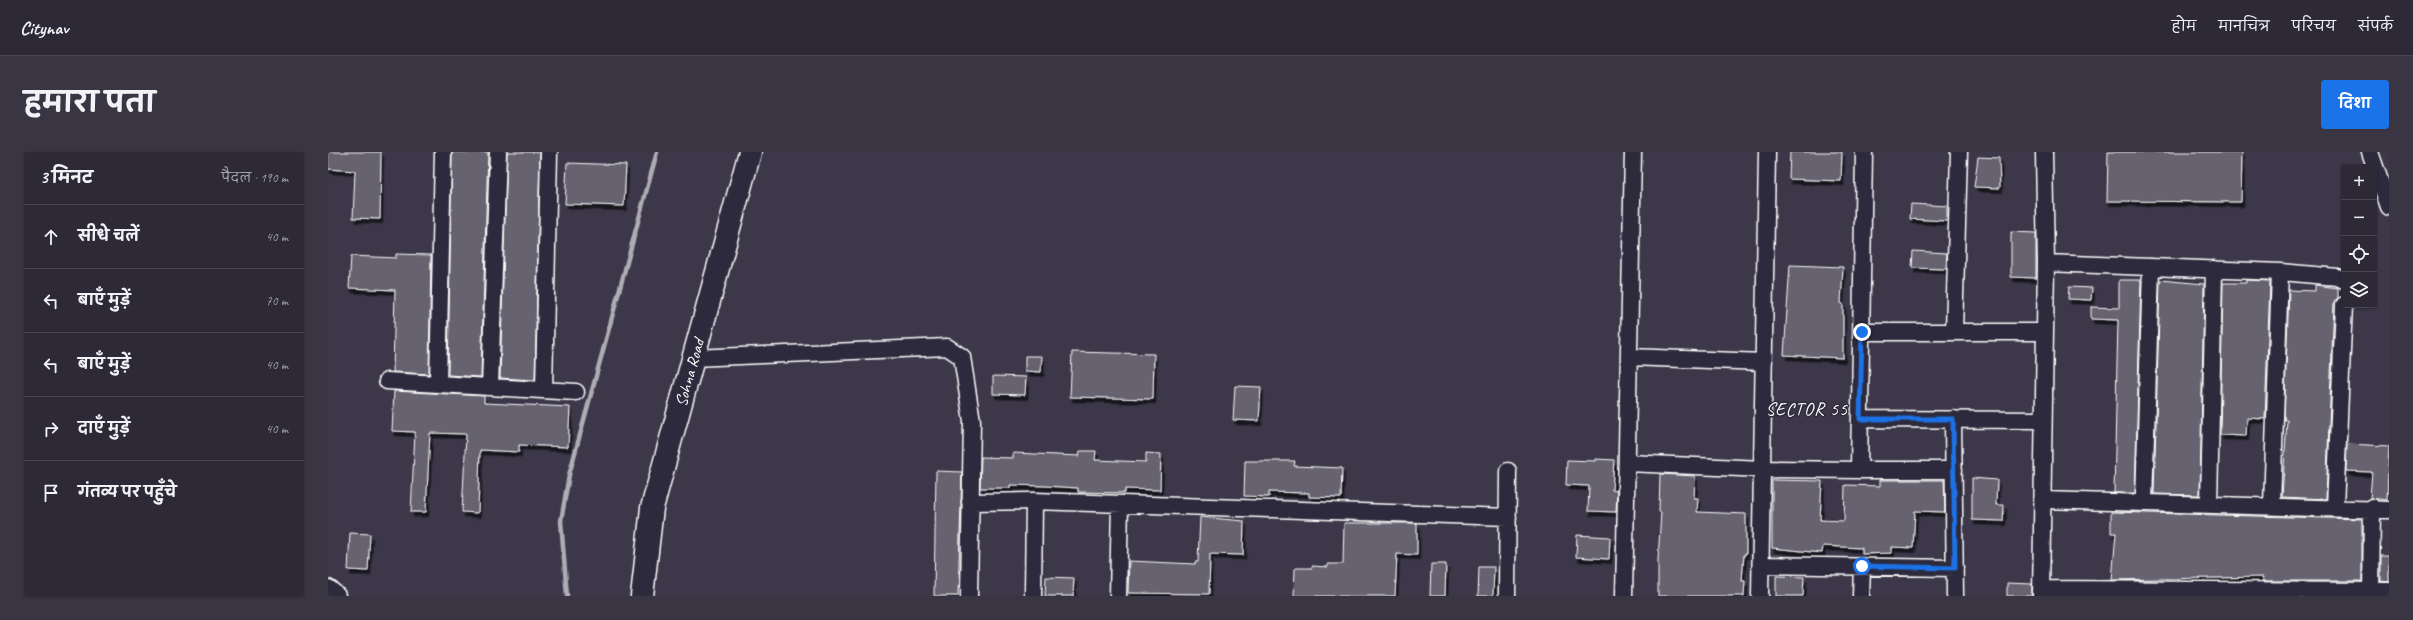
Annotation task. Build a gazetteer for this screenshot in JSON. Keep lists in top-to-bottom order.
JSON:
{
  "streets": {
    "main road": ["Sohna Road"]
  },
  "districts": ["SECTOR 55"],
  "page": {
    "header": "Citynav",
    "nav": [
      "होम",
      "मानचित्र",
      "परिचय",
      "संपर्क"
    ],
    "title": "हमारा पता",
    "buttons": "दिशा",
    "heading": ["3 मिनट", "पैदल · 190 m"],
    "map_buttons": ["+", "−"],
    "list": [
      ["सीधे चलें", "40 m"],
      ["बाएँ मुड़ें", "70 m"],
      ["बाएँ मुड़ें", "40 m"],
      ["दाएँ मुड़ें", "40 m"],
      "गंतव्य पर पहुँचे"
    ]
  }
}
